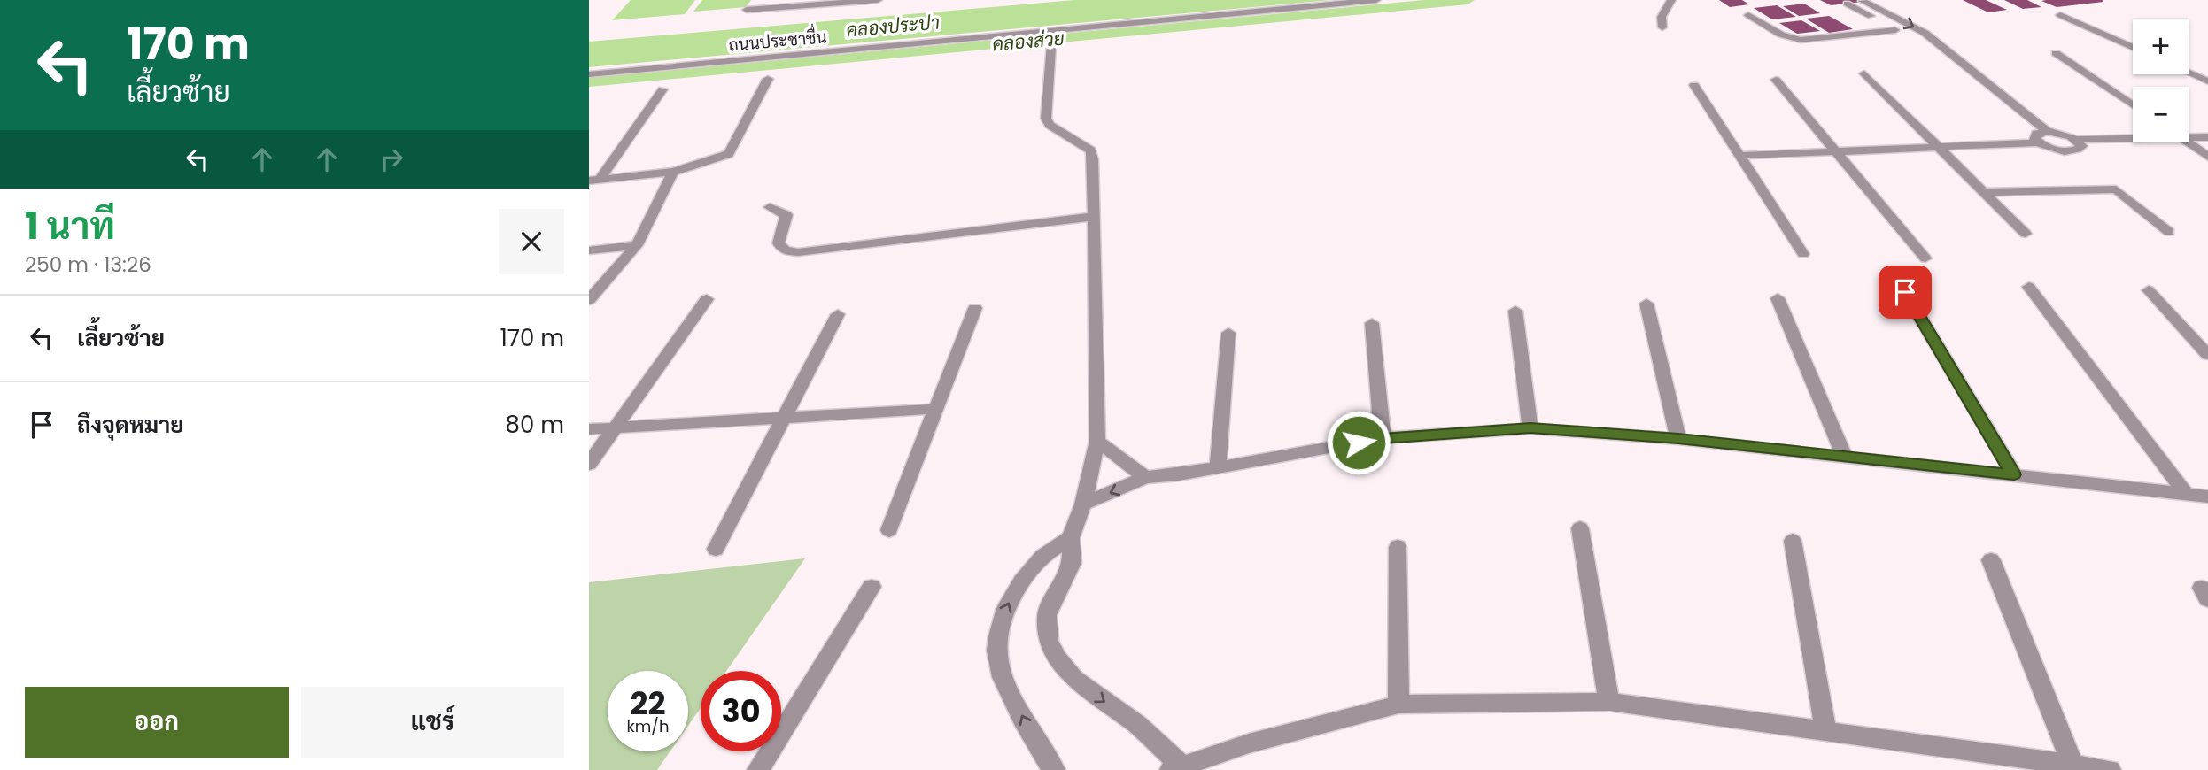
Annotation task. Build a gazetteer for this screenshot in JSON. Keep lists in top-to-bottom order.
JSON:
{
  "streets": {
    "street": ["ถนนประชาชื่น"]
  },
  "water": ["คลองประปา", "คลองส่วย"],
  "page": {
    "turn": ["170 m", "เลี้ยวซ้าย"],
    "map_buttons": ["+", "−"],
    "heading": ["1 นาที", "250 m · 13:26"],
    "list": [
      {
        "name": "เลี้ยวซ้าย",
        "value": "170 m"
      },
      {
        "name": "ถึงจุดหมาย",
        "value": "80 m"
      }
    ],
    "speed": "22 km/h",
    "limit": "30",
    "buttons": ["ออก", "แชร์"]
  }
}
